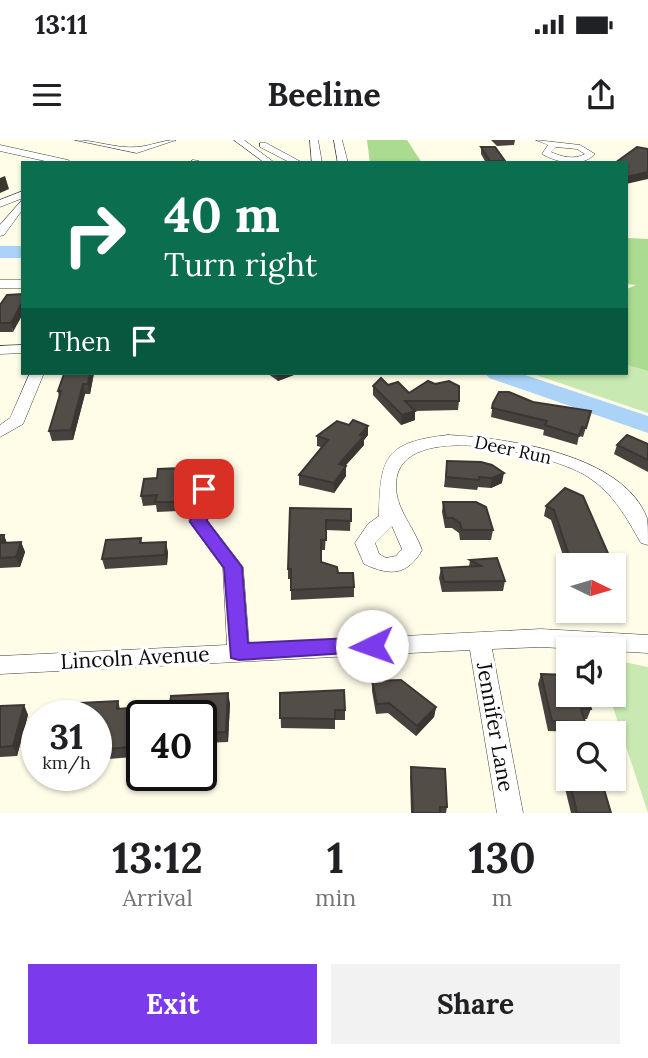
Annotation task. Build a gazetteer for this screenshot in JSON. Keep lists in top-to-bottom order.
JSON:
{
  "streets": {
    "street": ["Deer Run", "Lincoln Avenue", "Jennifer Lane"]
  },
  "crossings": [
    ["Lincoln Avenue", "Jennifer Lane"]
  ],
  "north": "right",
  "page": {
    "status": "13:11",
    "header": "Beeline",
    "turn": ["40 m", "Turn right"],
    "then": "Then",
    "speed": "31 km/h",
    "limit": "40",
    "eta": [
      "13:12",
      "Arrival",
      "1",
      "min",
      "130",
      "m"
    ],
    "buttons": ["Exit", "Share"]
  }
}
